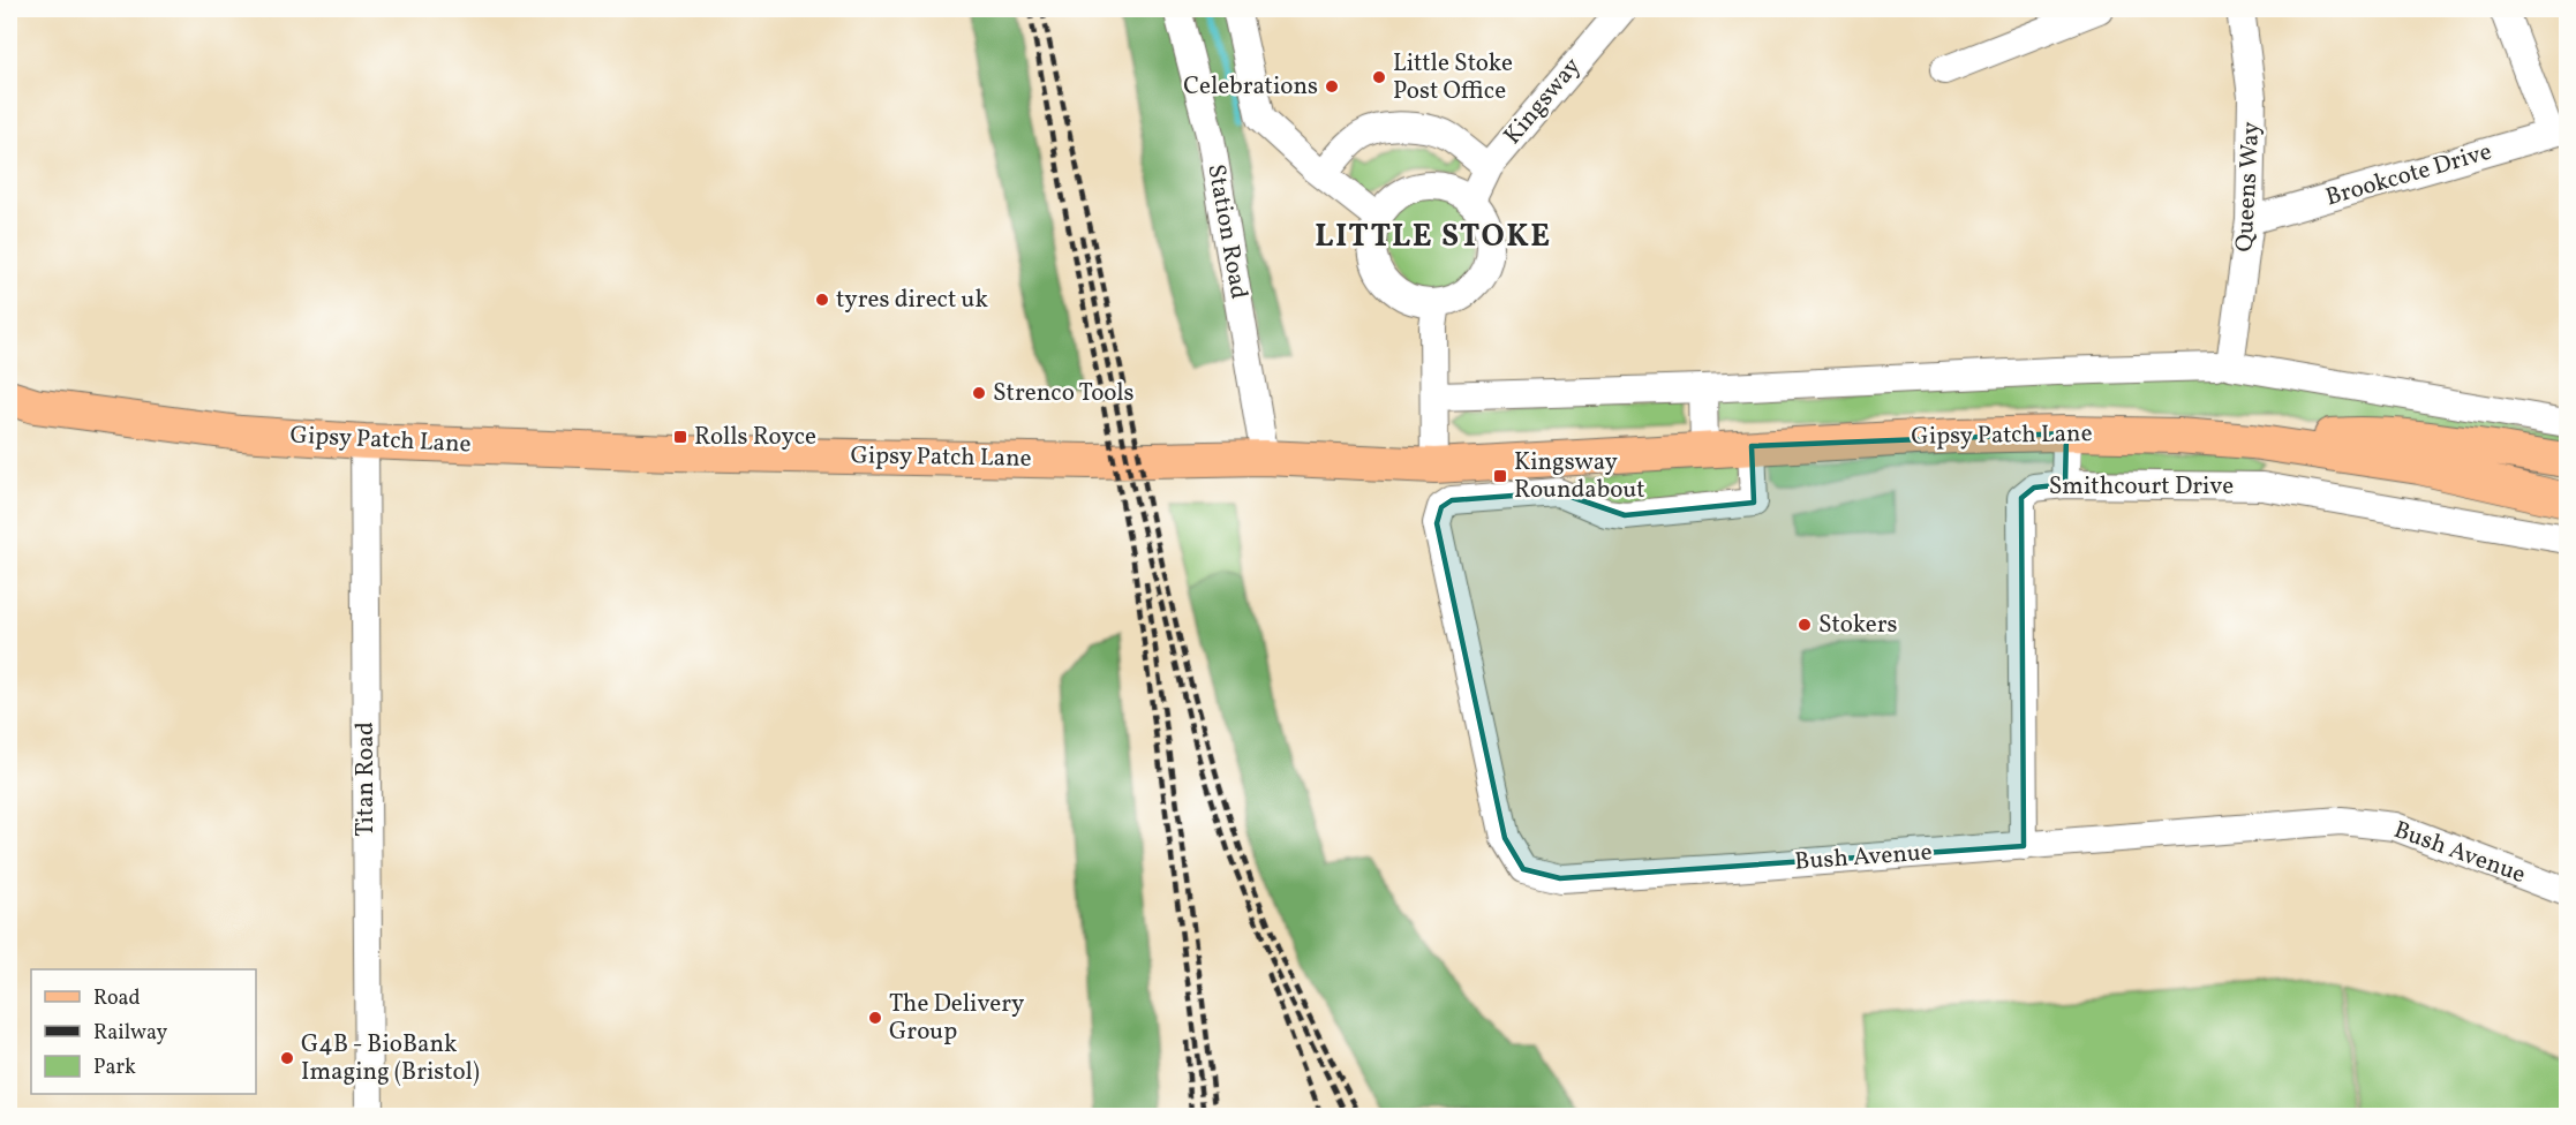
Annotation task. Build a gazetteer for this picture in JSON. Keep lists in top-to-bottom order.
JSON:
{
  "streets": {
    "main road": ["Gipsy Patch Lane"],
    "street": [
      "Kingsway",
      "Brookcote Drive",
      "Queens Way",
      "Station Road",
      "Smithcourt Drive",
      "Titan Road",
      "Bush Avenue"
    ]
  },
  "crossings": [
    ["Brookcote Drive", "Queens Way"],
    ["Station Road", "Gipsy Patch Lane"],
    ["Gipsy Patch Lane", "Titan Road"],
    ["Gipsy Patch Lane", "Bush Avenue"],
    ["Smithcourt Drive", "Bush Avenue"]
  ],
  "districts": ["LITTLE STOKE"],
  "places": {
    "other": [
      "Little Stoke Post Office",
      "Celebrations",
      "tyres direct uk",
      "Strenco Tools",
      "Stokers",
      "The Delivery Group",
      "G4B - BioBank Imaging (Bristol)"
    ],
    "transit": ["Rolls Royce", "Kingsway Roundabout"]
  },
  "legend": ["Road", "Railway", "Park"]
}
